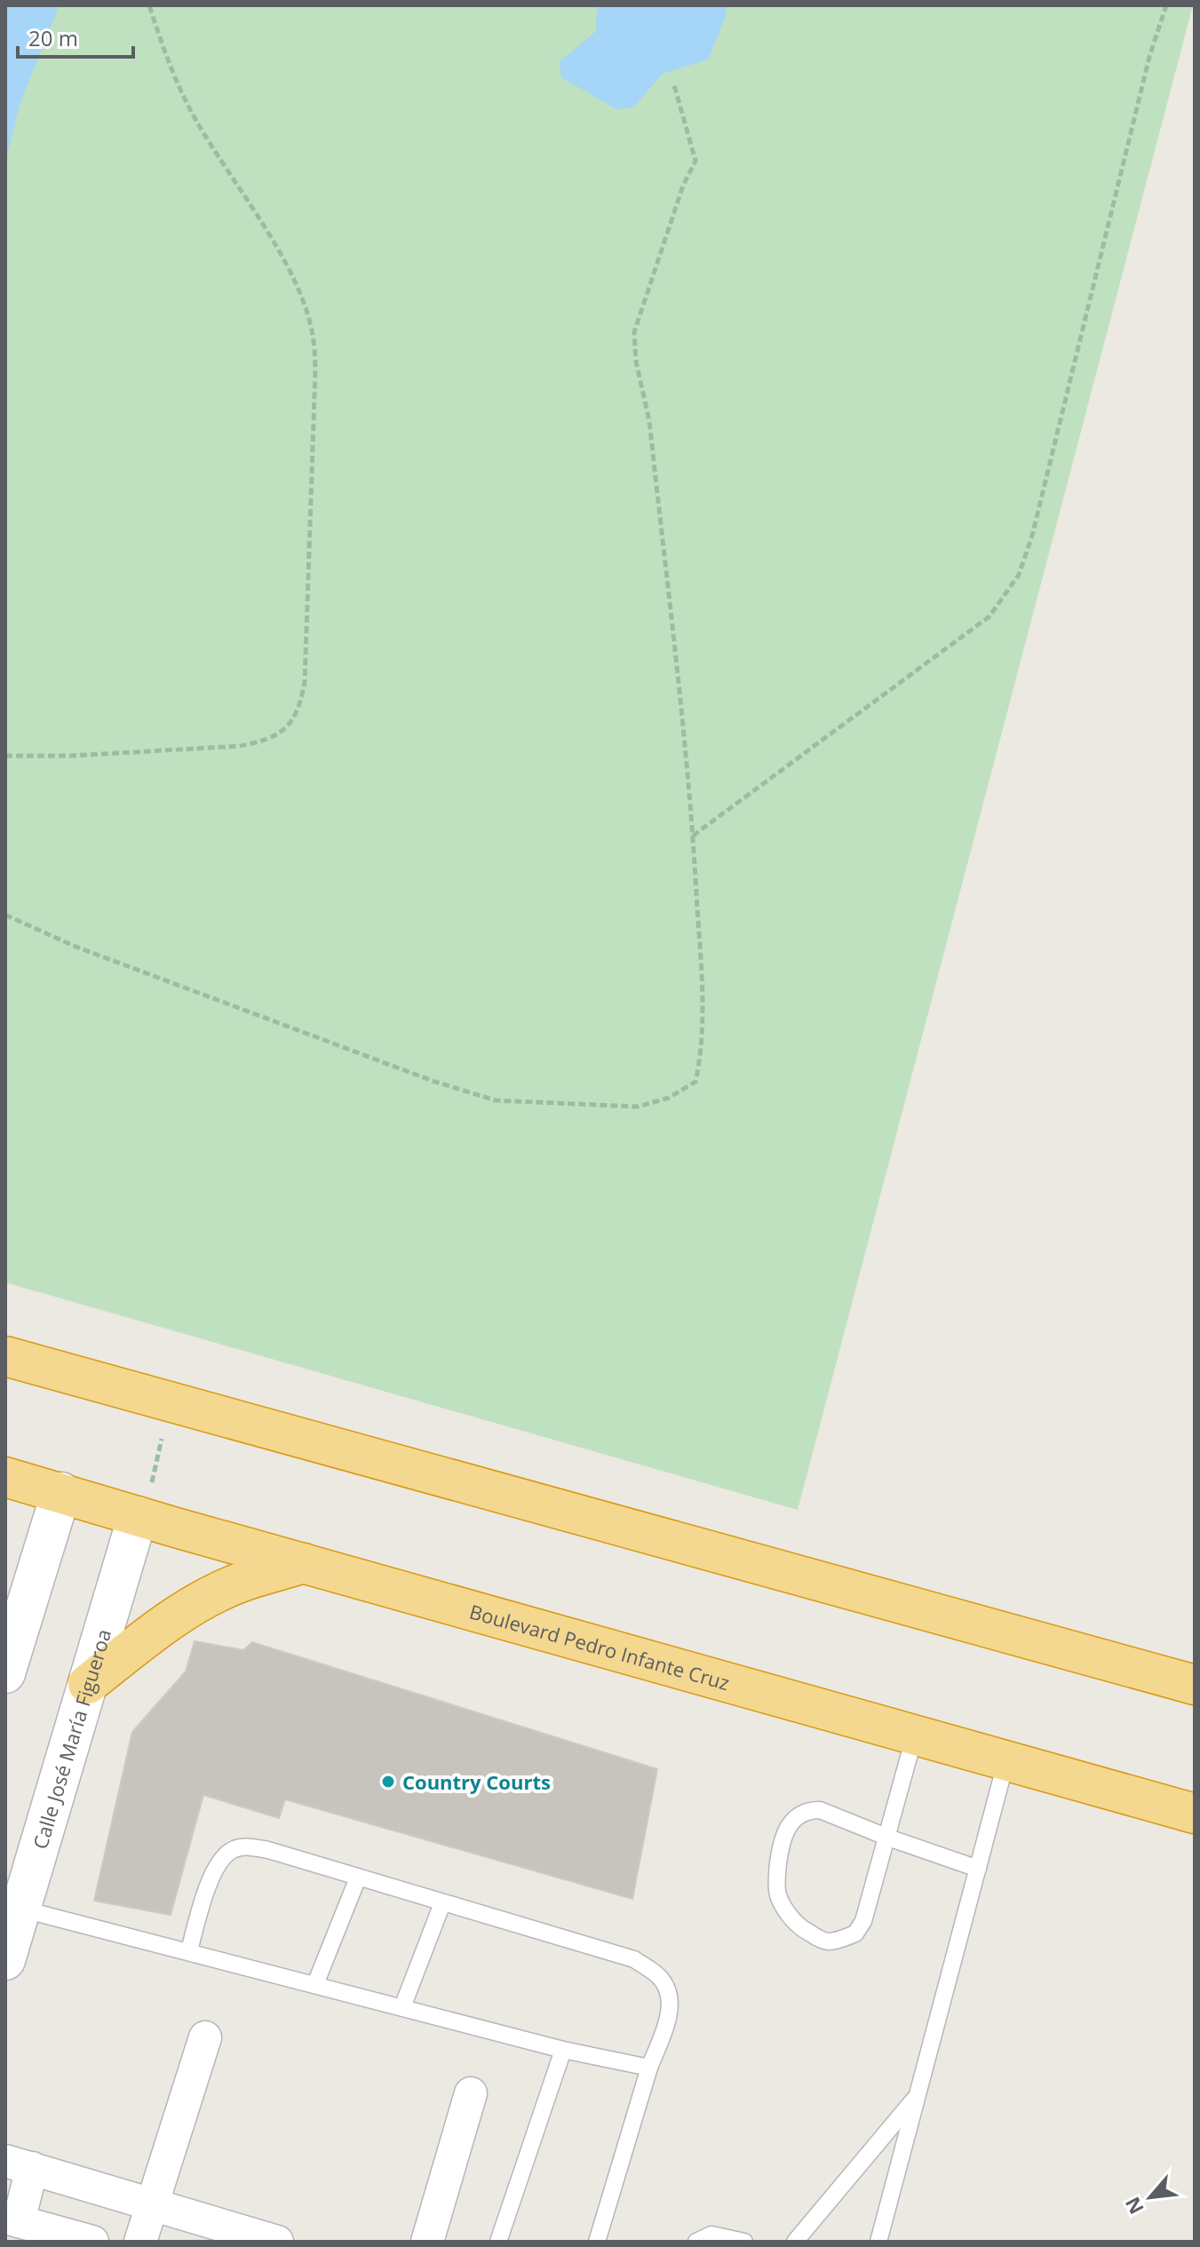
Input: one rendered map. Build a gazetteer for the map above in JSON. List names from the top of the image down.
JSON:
{
  "streets": {
    "highway": ["Boulevard Pedro Infante Cruz"],
    "street": ["Calle José María Figueroa"]
  },
  "crossings": [
    ["Boulevard Pedro Infante Cruz", "Calle José María Figueroa"]
  ],
  "places": ["Country Courts"],
  "scale_bar": "20 m",
  "north": "bottom left"
}
